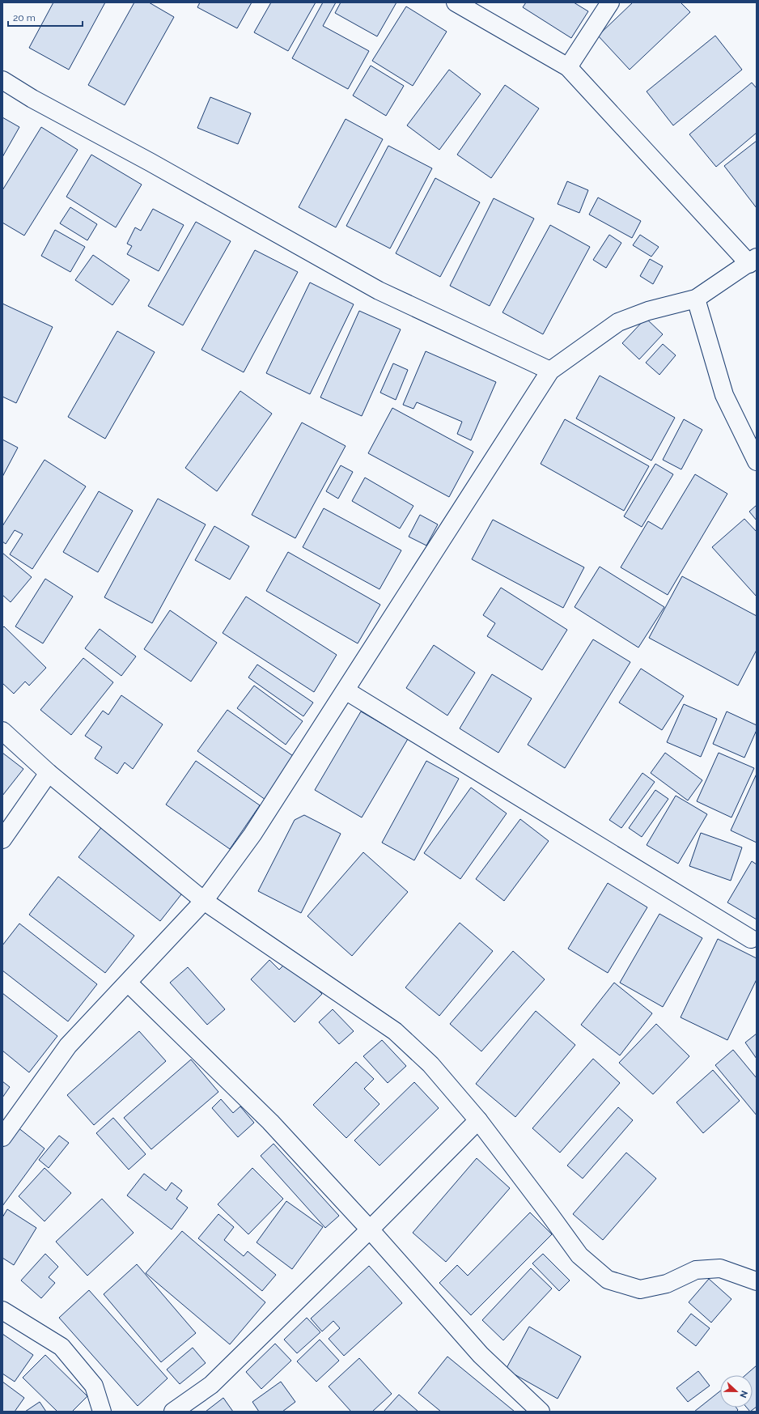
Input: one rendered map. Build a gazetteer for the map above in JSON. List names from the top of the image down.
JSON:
{
  "scale_bar": "20 m",
  "north": "right"
}
